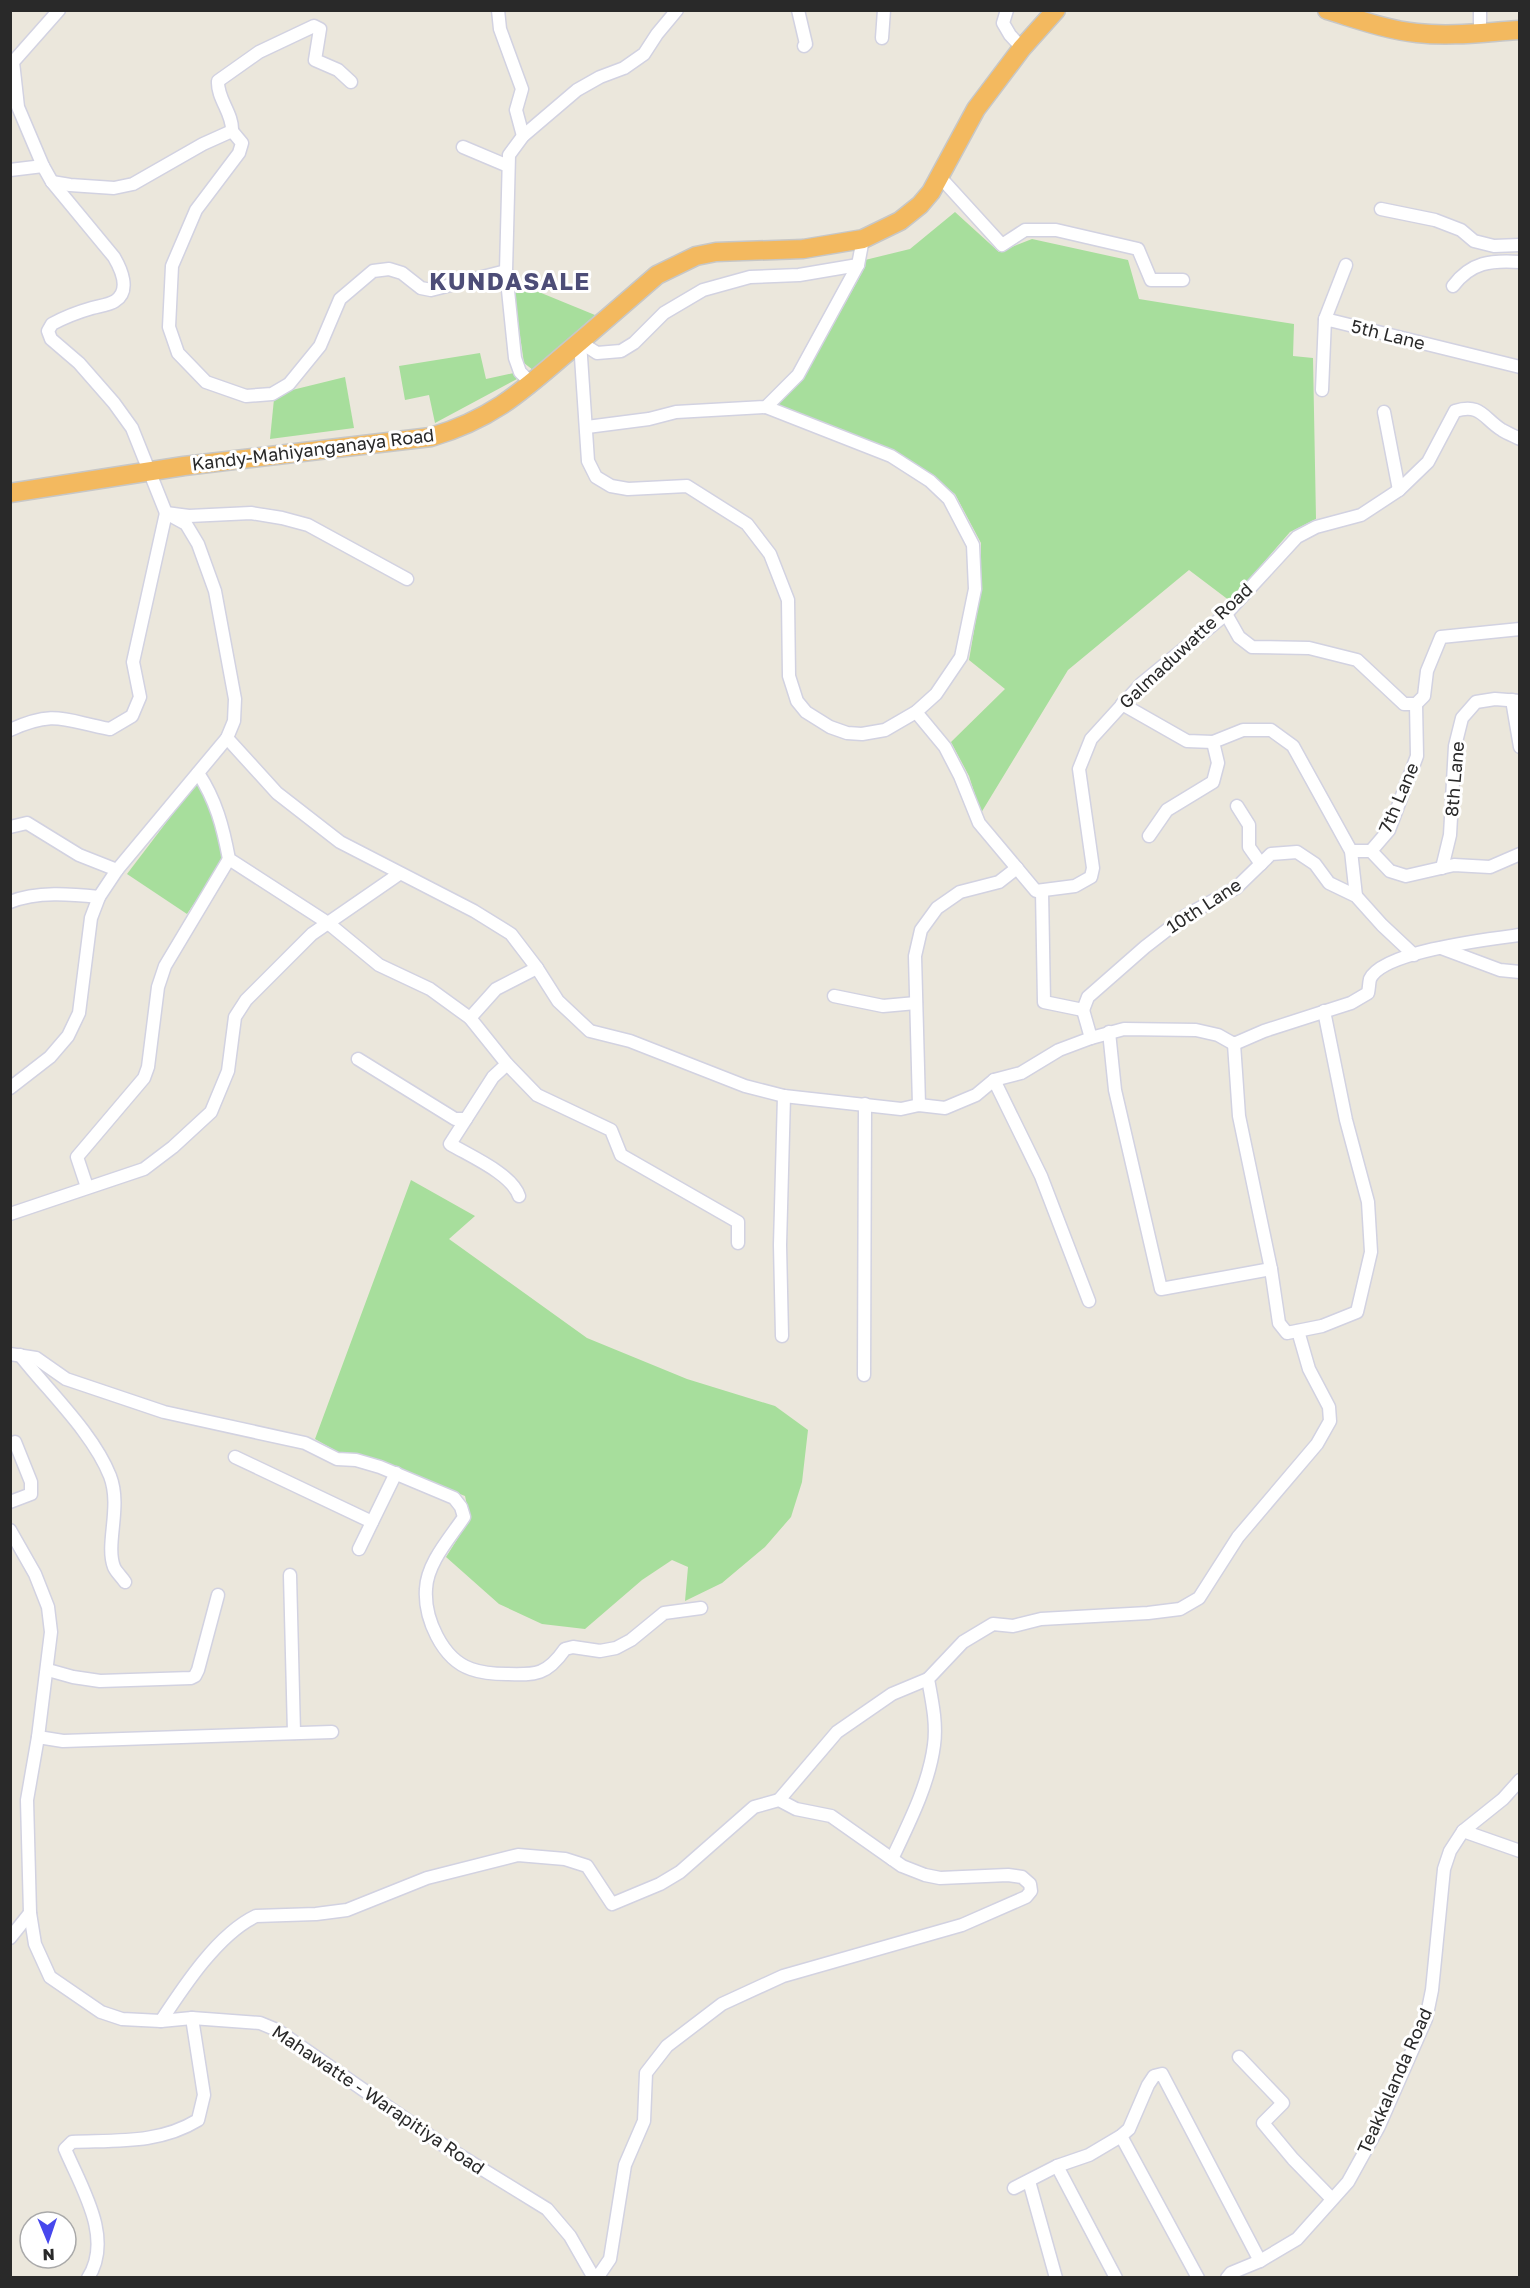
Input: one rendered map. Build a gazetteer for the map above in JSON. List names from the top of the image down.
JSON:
{
  "streets": {
    "highway": ["Kandy-Mahiyanganaya Road"],
    "street": [
      "5th Lane",
      "Galmaduwatte Road",
      "8th Lane",
      "7th Lane",
      "10th Lane",
      "Teakkalanda Road",
      "Mahawatte - Warapitiya Road"
    ]
  },
  "districts": ["KUNDASALE"],
  "north": "bottom"
}
